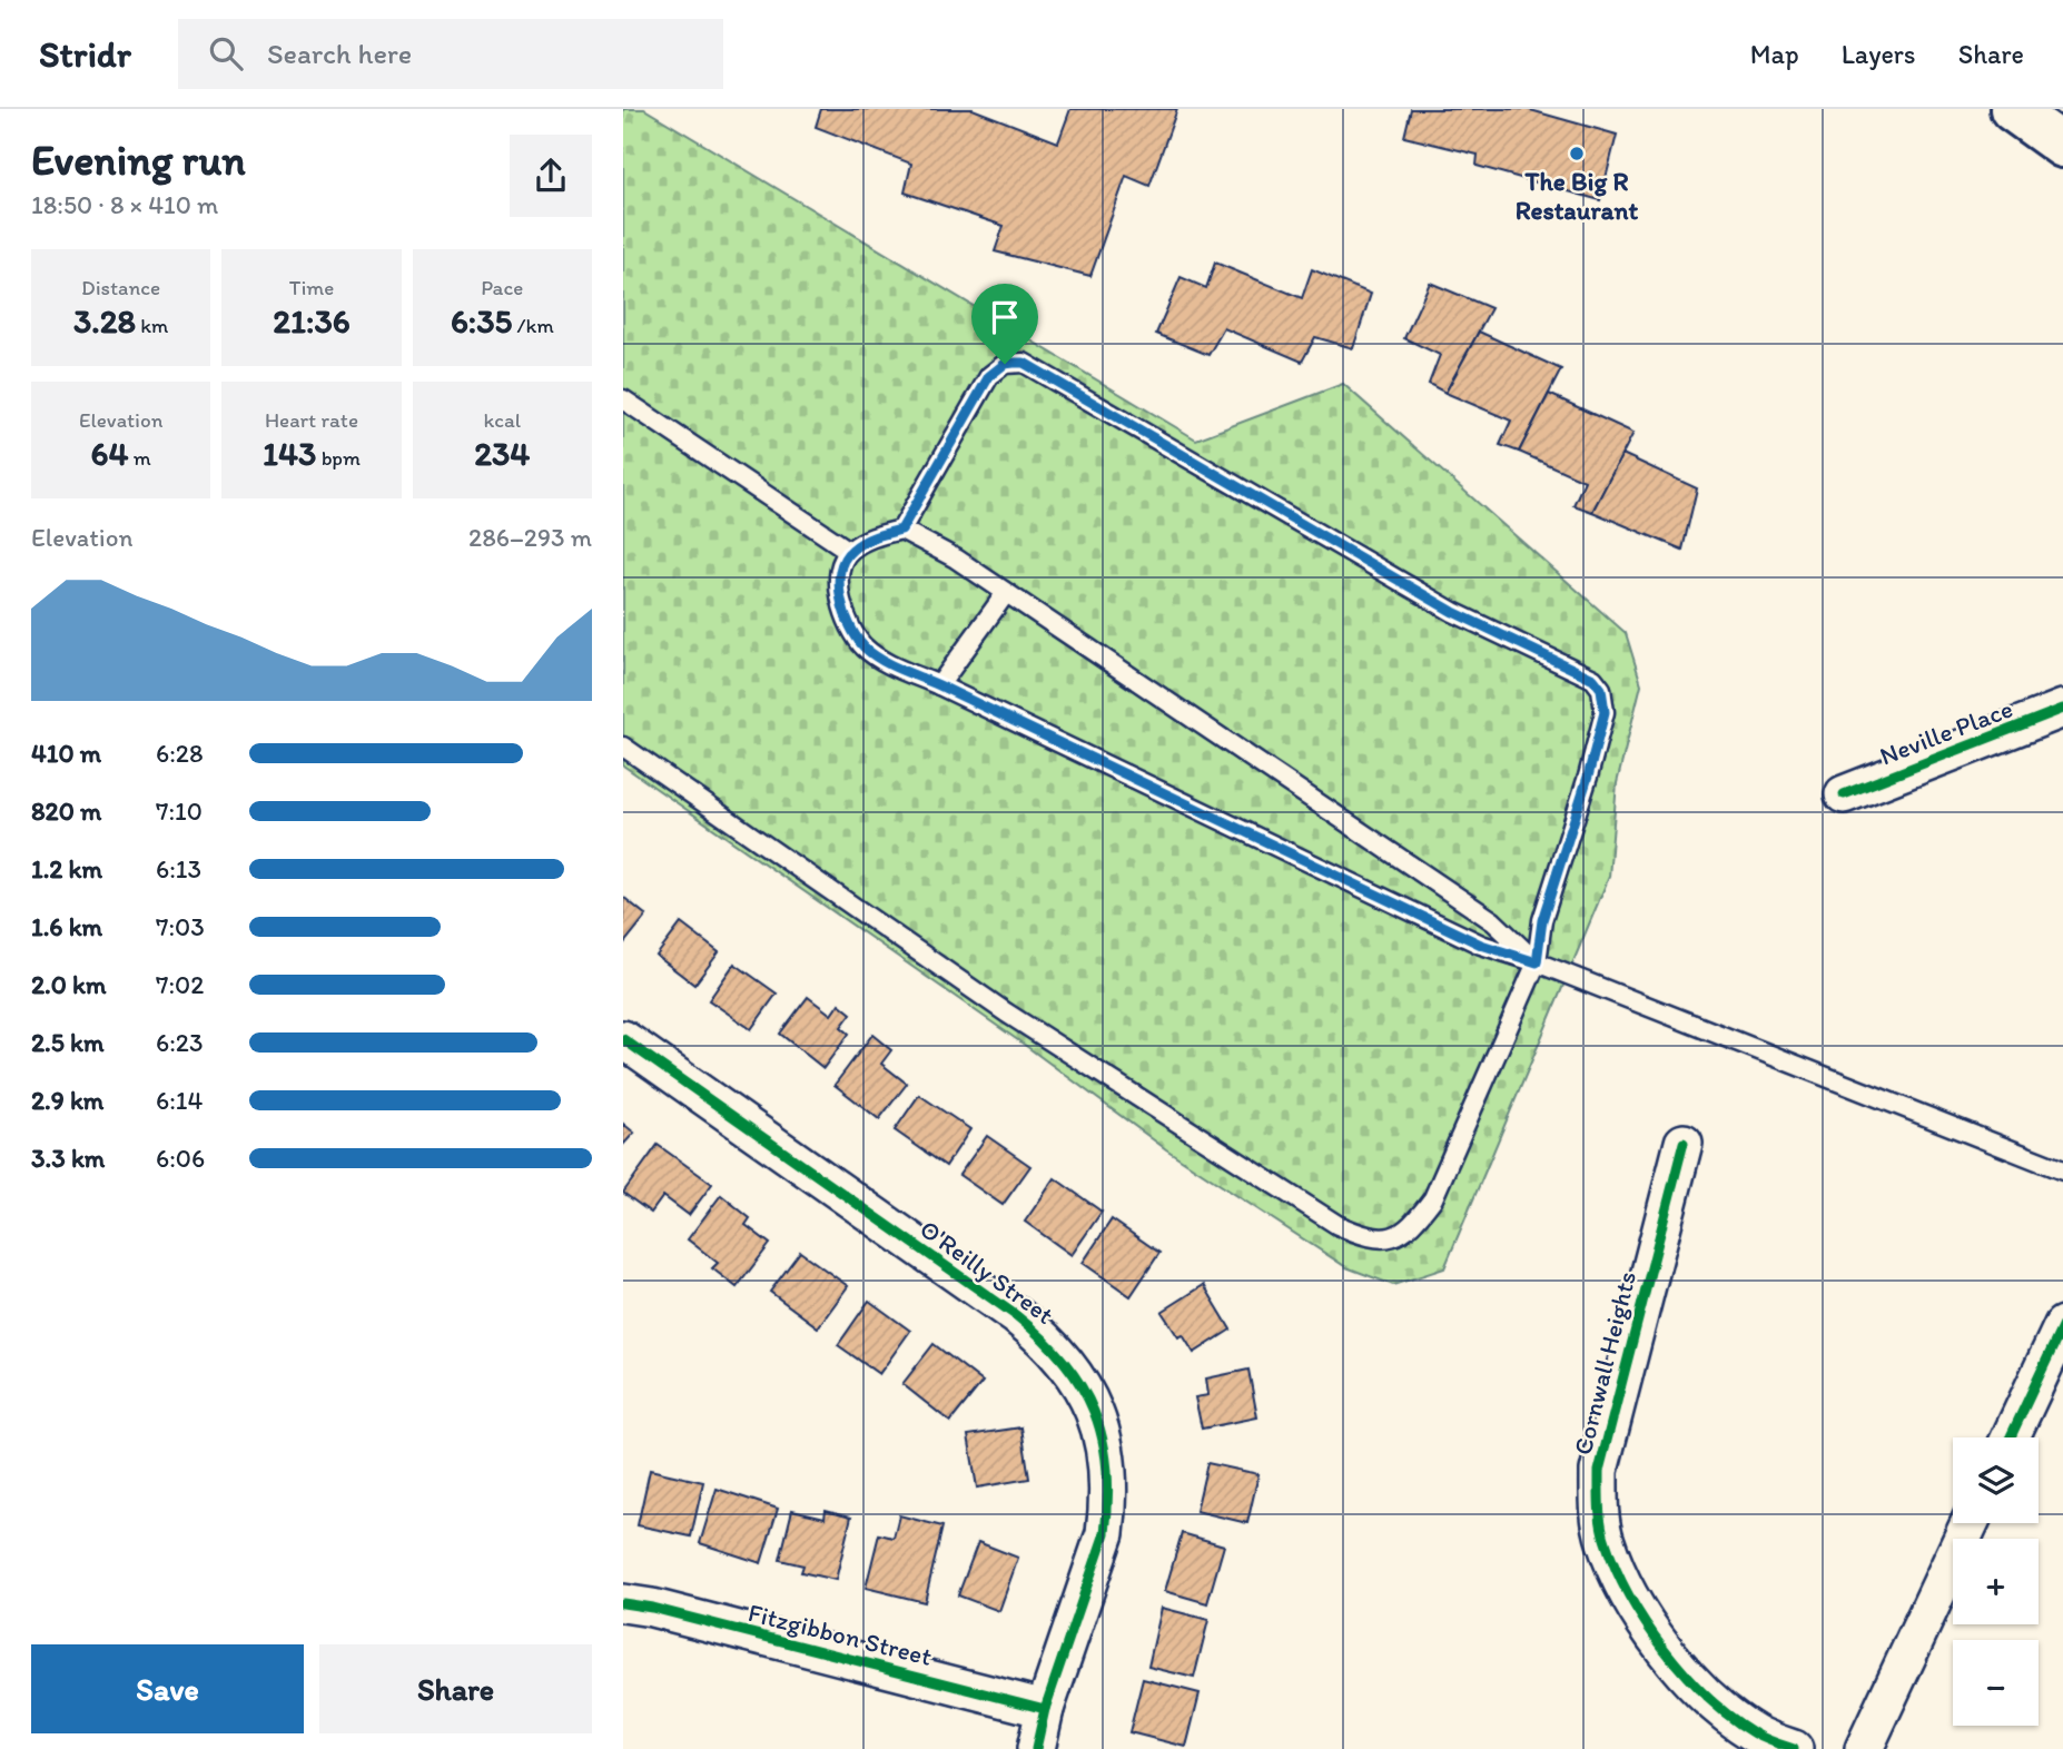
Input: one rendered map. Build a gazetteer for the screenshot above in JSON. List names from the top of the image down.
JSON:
{
  "streets": {
    "street": [
      "Neville Place",
      "O'Reilly Street",
      "Cornwall Heights",
      "Fitzgibbon Street"
    ]
  },
  "crossings": [
    ["O'Reilly Street", "Fitzgibbon Street"]
  ],
  "places": ["The Big R Restaurant"],
  "page": {
    "header": "Stridr",
    "search": "Search here",
    "nav": ["Map", "Layers", "Share"],
    "heading": ["Evening run", "18:50 · 8 × 410 m"],
    "stats": [
      ["Distance", "3.28 km"],
      ["Time", "21:36"],
      ["Pace", "6:35 /km"],
      ["Elevation", "64 m"],
      ["Heart rate", "143 bpm"],
      ["kcal", "234"]
    ],
    "chart": ["Elevation", "286–293 m"],
    "list": [
      {
        "name": "410 m",
        "note": "6:28"
      },
      {
        "name": "820 m",
        "note": "7:10"
      },
      {
        "name": "1.2 km",
        "note": "6:13"
      },
      {
        "name": "1.6 km",
        "note": "7:03"
      },
      {
        "name": "2.0 km",
        "note": "7:02"
      },
      {
        "name": "2.5 km",
        "note": "6:23"
      },
      {
        "name": "2.9 km",
        "note": "6:14"
      },
      {
        "name": "3.3 km",
        "note": "6:06"
      }
    ],
    "map_buttons": ["+", "−"],
    "buttons": ["Save", "Share"]
  }
}
